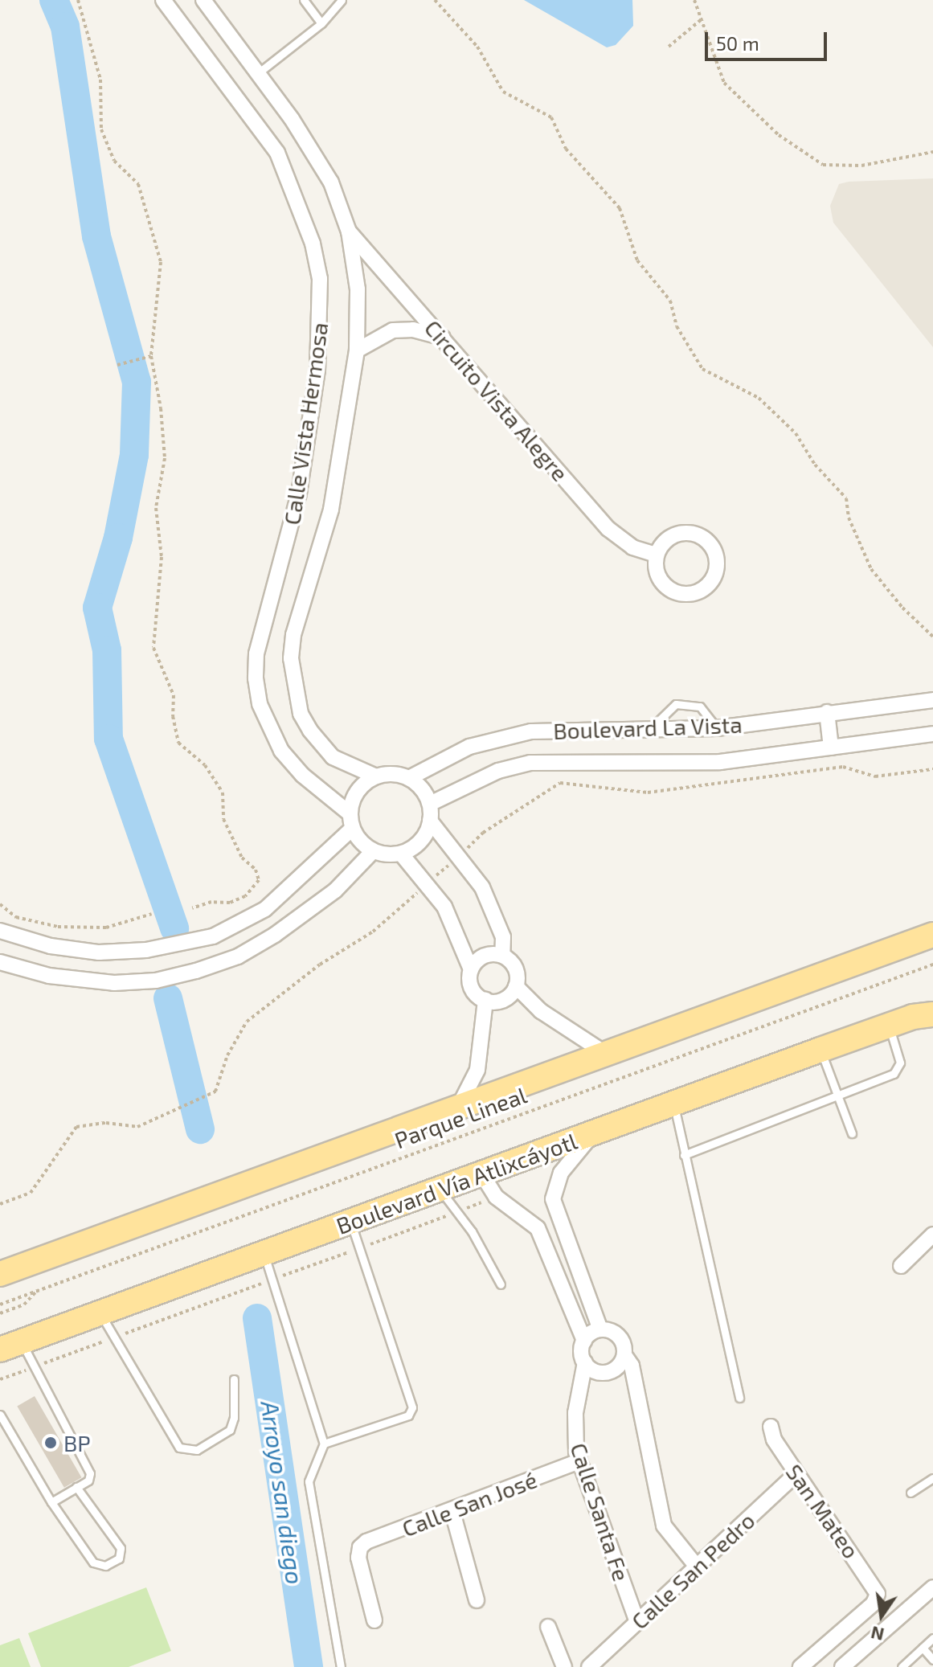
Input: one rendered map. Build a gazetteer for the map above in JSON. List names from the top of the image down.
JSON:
{
  "streets": {
    "main road": ["Boulevard Vía Atlixcáyotl"],
    "street": [
      "Circuito Vista Alegre",
      "Calle Vista Hermosa",
      "Boulevard La Vista",
      "Calle San José",
      "San Mateo",
      "Calle Santa Fe",
      "Calle San Pedro"
    ],
    "path": ["Parque Lineal"]
  },
  "crossings": [
    ["Circuito Vista Alegre", "Calle Vista Hermosa"],
    ["Calle Vista Hermosa", "Boulevard La Vista"],
    ["Calle San José", "Calle Santa Fe"],
    ["San Mateo", "Calle San Pedro"],
    ["Calle Santa Fe", "Calle San Pedro"]
  ],
  "water": ["Arroyo san diego"],
  "places": ["BP"],
  "scale_bar": "50 m",
  "north": "bottom"
}
